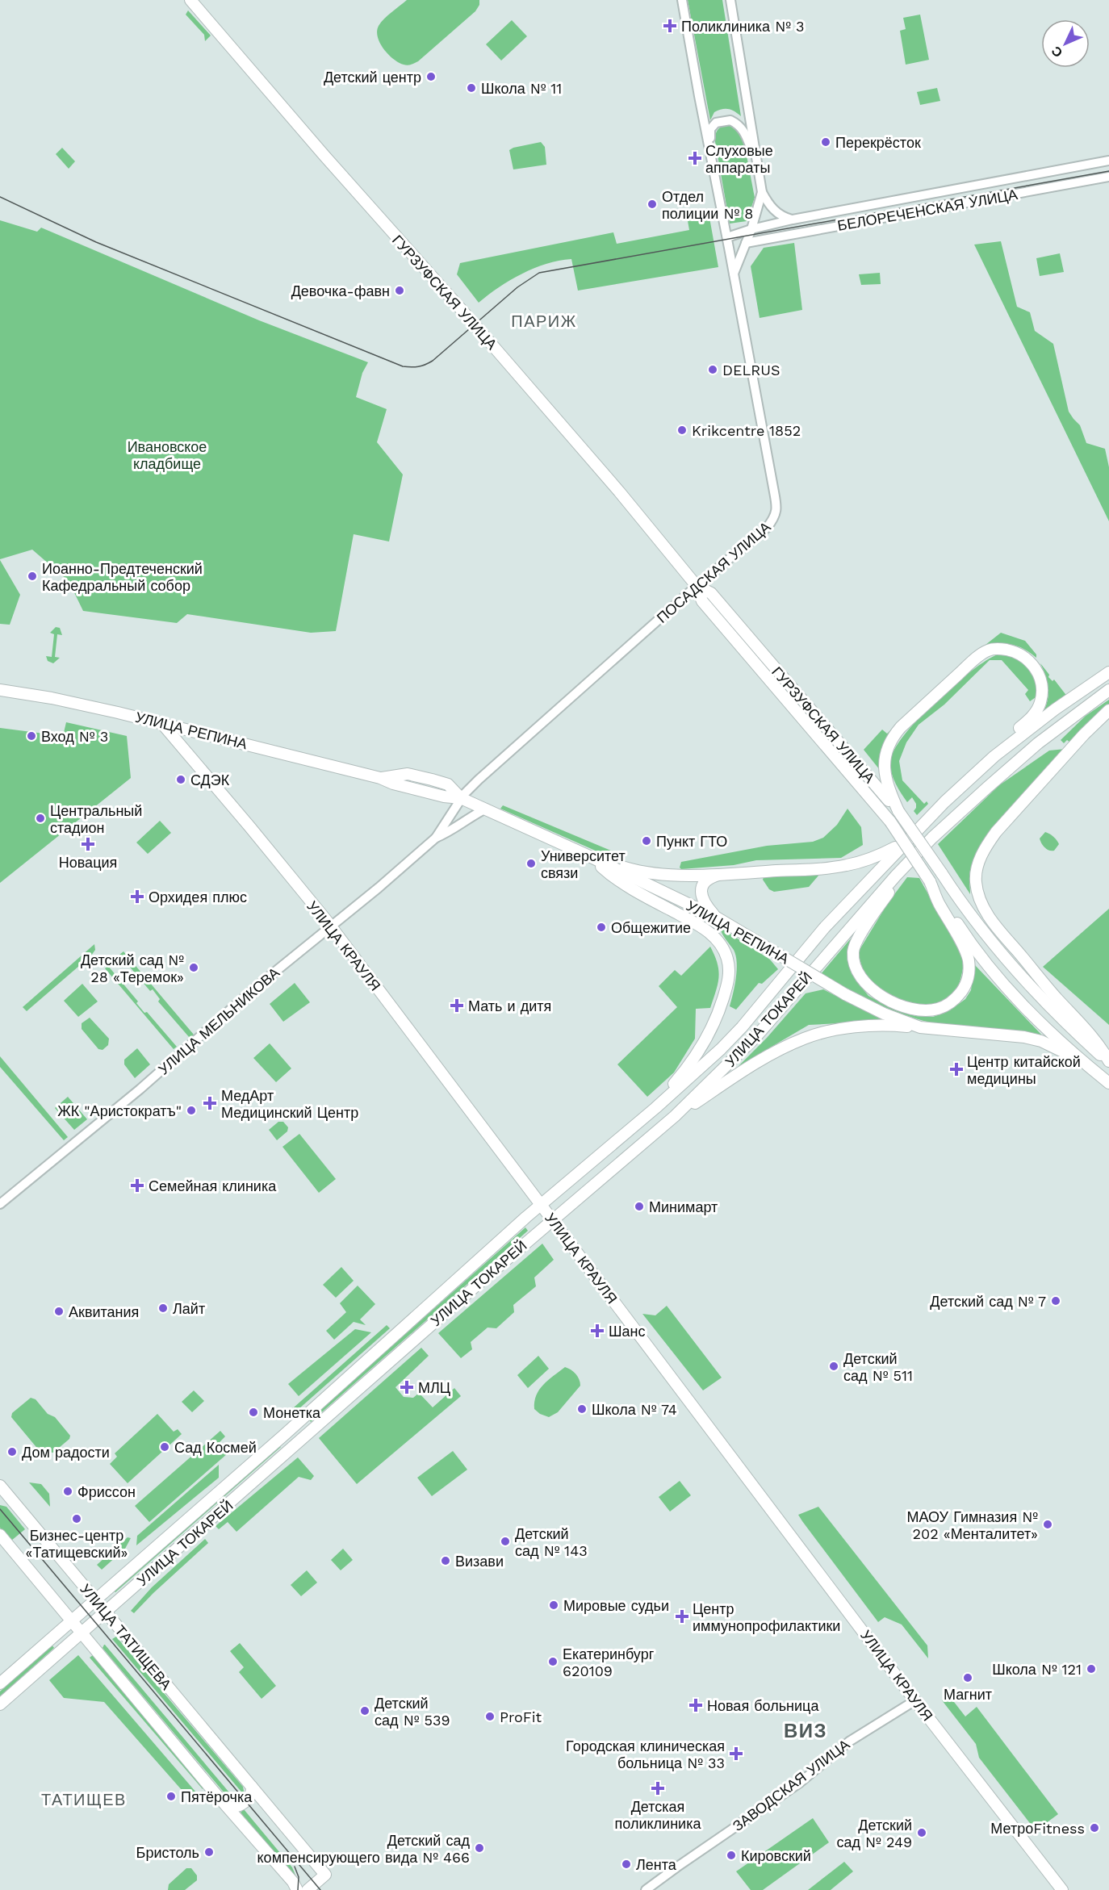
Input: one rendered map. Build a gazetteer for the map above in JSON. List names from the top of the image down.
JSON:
{
  "streets": {
    "main road": [
      "ГУРЗУФСКАЯ УЛИЦА",
      "УЛИЦА РЕПИНА",
      "УЛИЦА КРАУЛЯ",
      "УЛИЦА ТОКАРЕЙ",
      "УЛИЦА ТАТИЩЕВА"
    ],
    "street": [
      "БЕЛОРЕЧЕНСКАЯ УЛИЦА",
      "ПОСАДСКАЯ УЛИЦА",
      "УЛИЦА МЕЛЬНИКОВА",
      "ЗАВОДСКАЯ УЛИЦА"
    ]
  },
  "crossings": [
    ["БЕЛОРЕЧЕНСКАЯ УЛИЦА", "ПОСАДСКАЯ УЛИЦА"],
    ["ГУРЗУФСКАЯ УЛИЦА", "ПОСАДСКАЯ УЛИЦА"],
    ["ПОСАДСКАЯ УЛИЦА", "УЛИЦА РЕПИНА"],
    ["ПОСАДСКАЯ УЛИЦА", "УЛИЦА МЕЛЬНИКОВА"],
    ["УЛИЦА РЕПИНА", "УЛИЦА КРАУЛЯ"],
    ["УЛИЦА РЕПИНА", "УЛИЦА МЕЛЬНИКОВА"],
    ["УЛИЦА КРАУЛЯ", "УЛИЦА ТОКАРЕЙ"],
    ["УЛИЦА КРАУЛЯ", "УЛИЦА МЕЛЬНИКОВА"],
    ["УЛИЦА КРАУЛЯ", "ЗАВОДСКАЯ УЛИЦА"],
    ["УЛИЦА ТОКАРЕЙ", "УЛИЦА ТАТИЩЕВА"]
  ],
  "districts": ["ПАРИЖ", "ВИЗ", "ТАТИЩЕВ"],
  "parks": ["Ивановское кладбище"],
  "places": {
    "health": [
      "Поликлиника № 3",
      "Слуховые аппараты",
      "Новация",
      "Орхидея плюс",
      "Мать и дитя",
      "Центр китайской медицины",
      "МедАрт Медицинский Центр",
      "Семейная клиника",
      "Шанс",
      "МЛЦ",
      "Центр иммунопрофилактики",
      "Новая больница",
      "Городская клиническая больница № 33",
      "Детская поликлиника"
    ],
    "other": [
      "Детский центр",
      "Школа № 11",
      "Перекрёсток",
      "Отдел полиции № 8",
      "Девочка-фавн",
      "DELRUS",
      "Krikcentre 1852",
      "Иоанно-Предтеченский Кафедральный собор",
      "Вход № 3",
      "СДЭК",
      "Центральный стадион",
      "Пункт ГТО",
      "Университет связи",
      "Общежитие",
      "Детский сад № 28 «Теремок»",
      "ЖК \"Аристократъ\"",
      "Минимарт",
      "Детский сад № 7",
      "Лайт",
      "Аквитания",
      "Детский сад № 511",
      "Школа № 74",
      "Монетка",
      "Сад Космей",
      "Дом радости",
      "Фриссон",
      "Бизнес-центр «Татищевский»",
      "МАОУ Гимназия № 202 «Менталитет»",
      "Детский сад № 143",
      "Визави",
      "Мировые судьи",
      "Екатеринбург 620109",
      "Школа № 121",
      "Магнит",
      "Детский сад № 539",
      "ProFit",
      "Пятёрочка",
      "МетроFitness",
      "Детский сад № 249",
      "Детский сад компенсирующего вида № 466",
      "Бристоль",
      "Кировский",
      "Лента"
    ]
  },
  "north": "bottom left"
}
